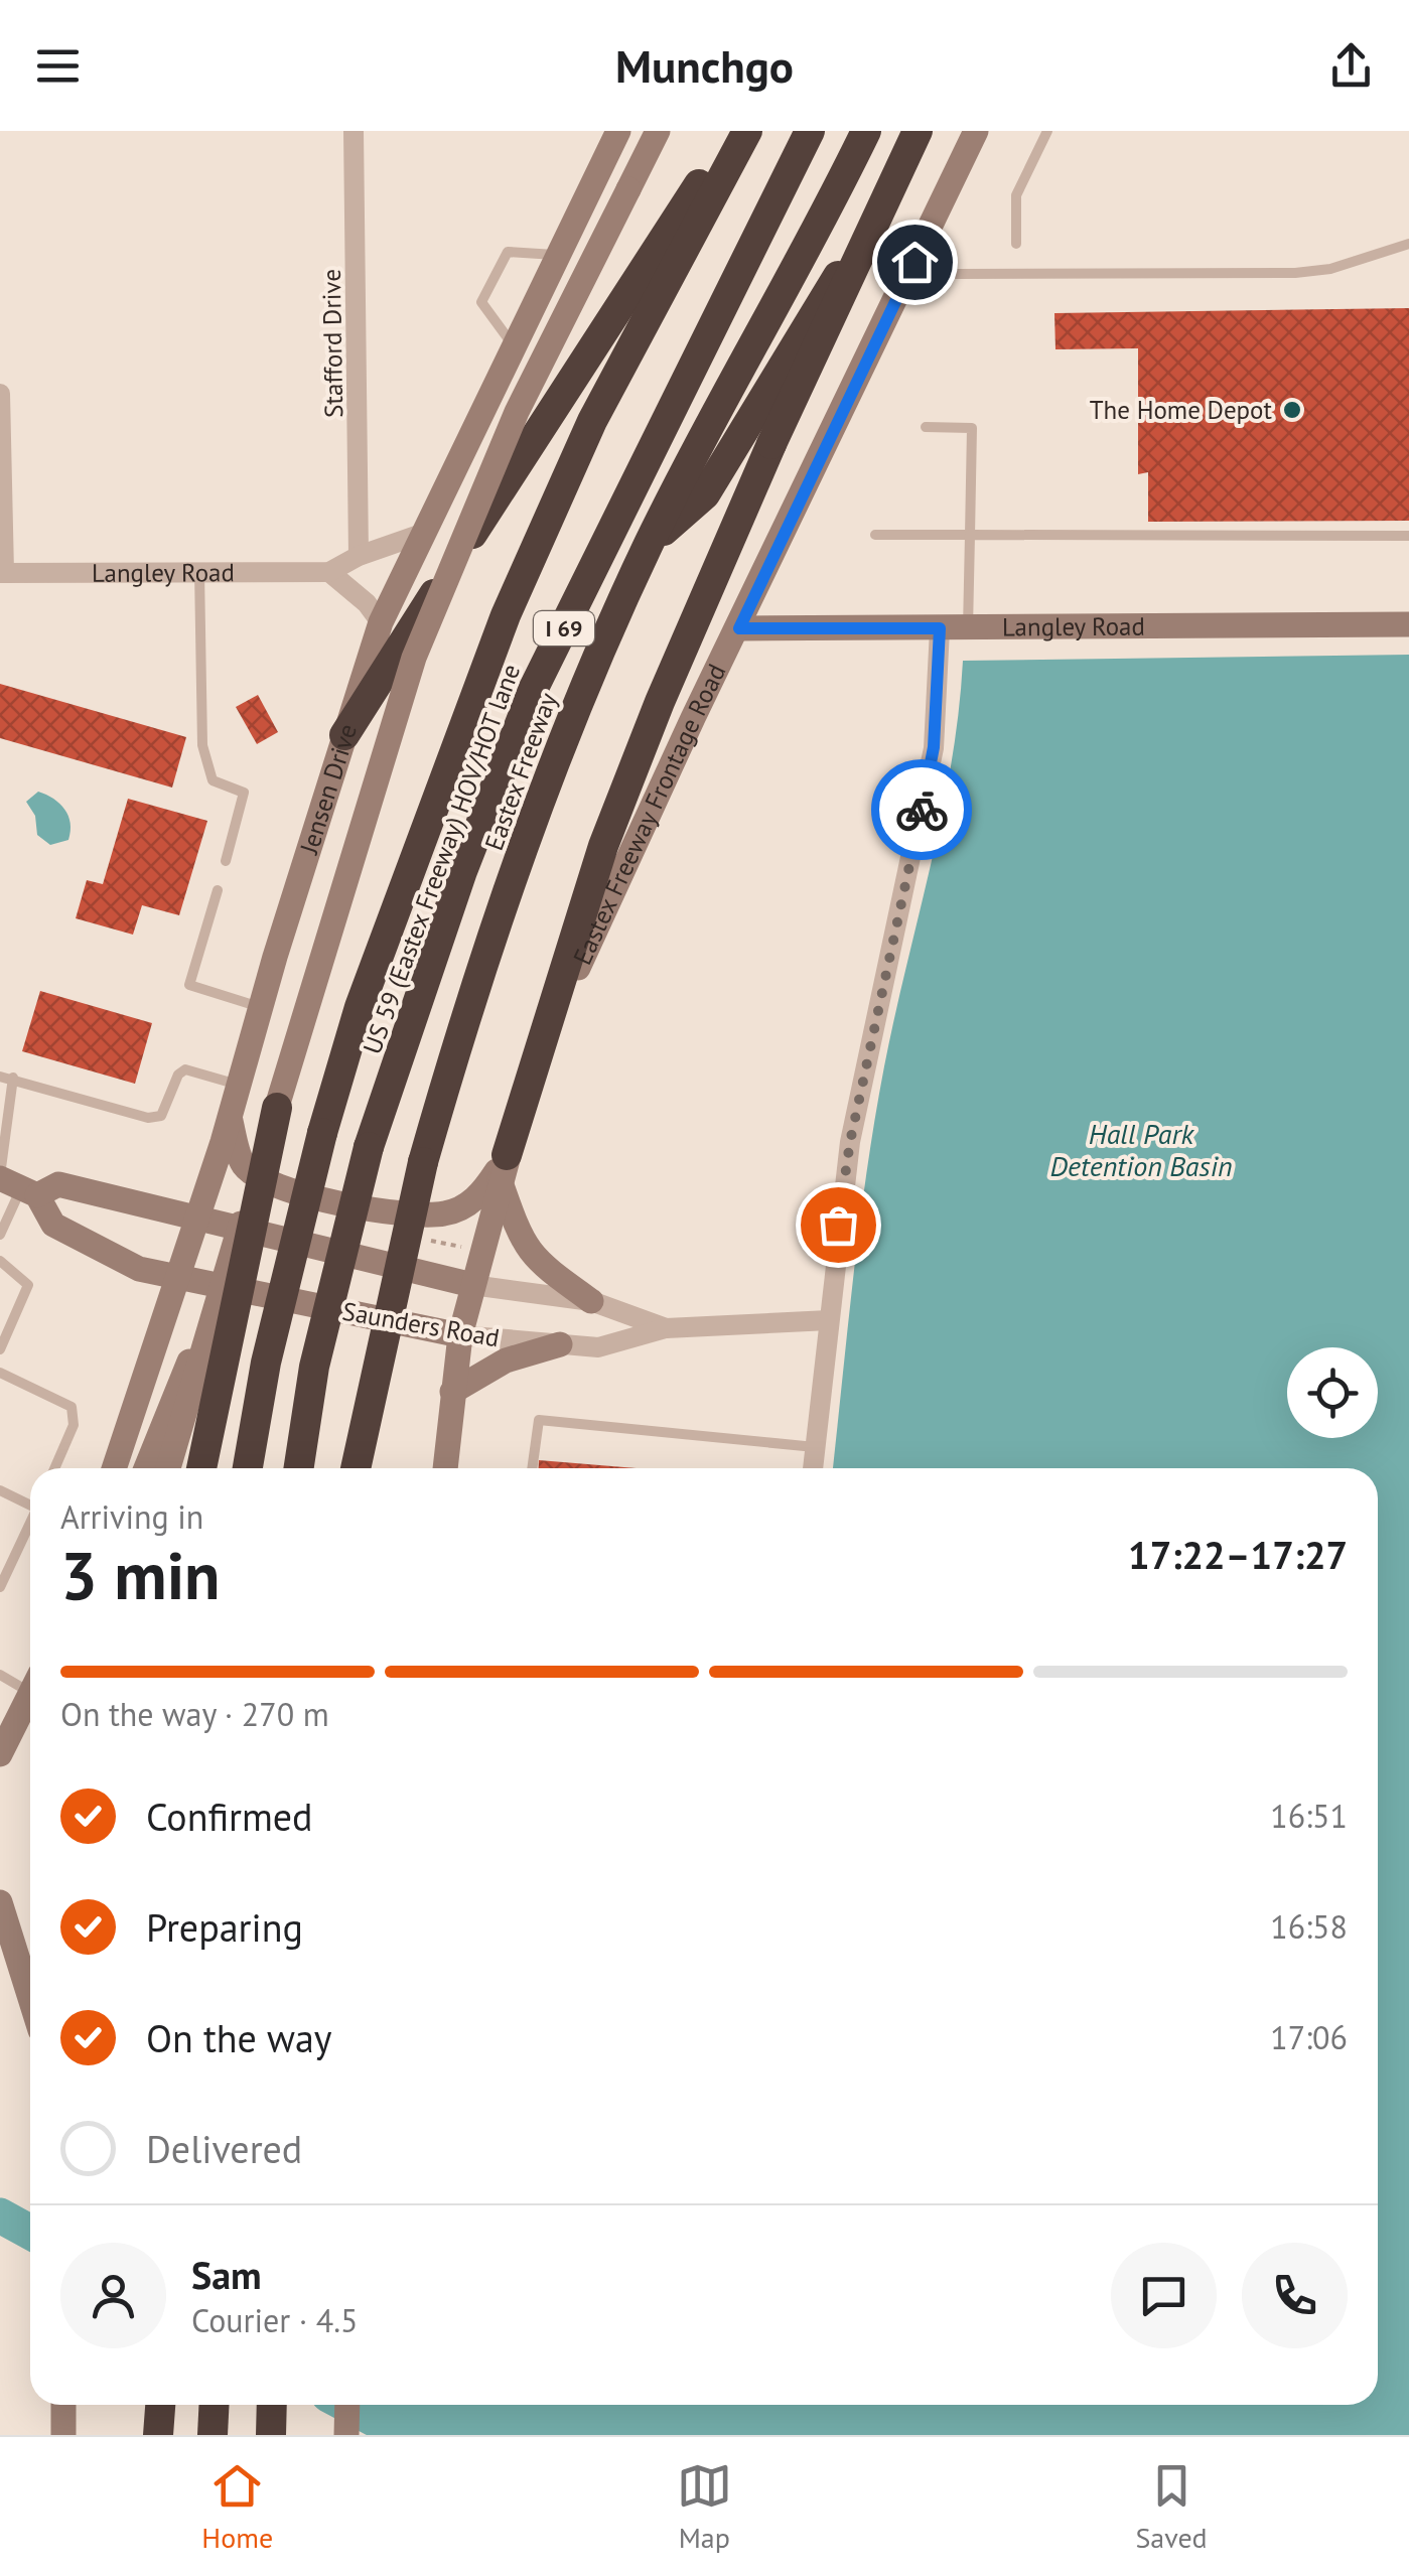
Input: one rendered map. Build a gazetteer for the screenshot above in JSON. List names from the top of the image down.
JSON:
{
  "streets": {
    "highway": ["I 69", "Eastex Freeway", "US 59 (Eastex Freeway) HOV/HOT lane"],
    "main road": [
      "Langley Road",
      "Jensen Drive",
      "Eastex Freeway Frontage Road",
      "Saunders Road"
    ],
    "street": ["Stafford Drive"]
  },
  "crossings": [
    ["Stafford Drive", "Langley Road"],
    ["Langley Road", "Jensen Drive"],
    ["Langley Road", "Eastex Freeway Frontage Road"],
    ["Jensen Drive", "Saunders Road"],
    ["Eastex Freeway Frontage Road", "Saunders Road"]
  ],
  "water": ["Hall Park Detention Basin"],
  "places": ["The Home Depot"],
  "page": {
    "header": "Munchgo",
    "heading": ["3 min", "Arriving in", "17:22–17:27"],
    "panel": ["Sam", "Courier · 4.5"],
    "bar": "On the way · 270 m",
    "list": [
      ["Confirmed", "16:51"],
      ["Preparing", "16:58"],
      ["On the way", "17:06"],
      "Delivered"
    ],
    "tabs": ["Home", "Map", "Saved"]
  }
}
